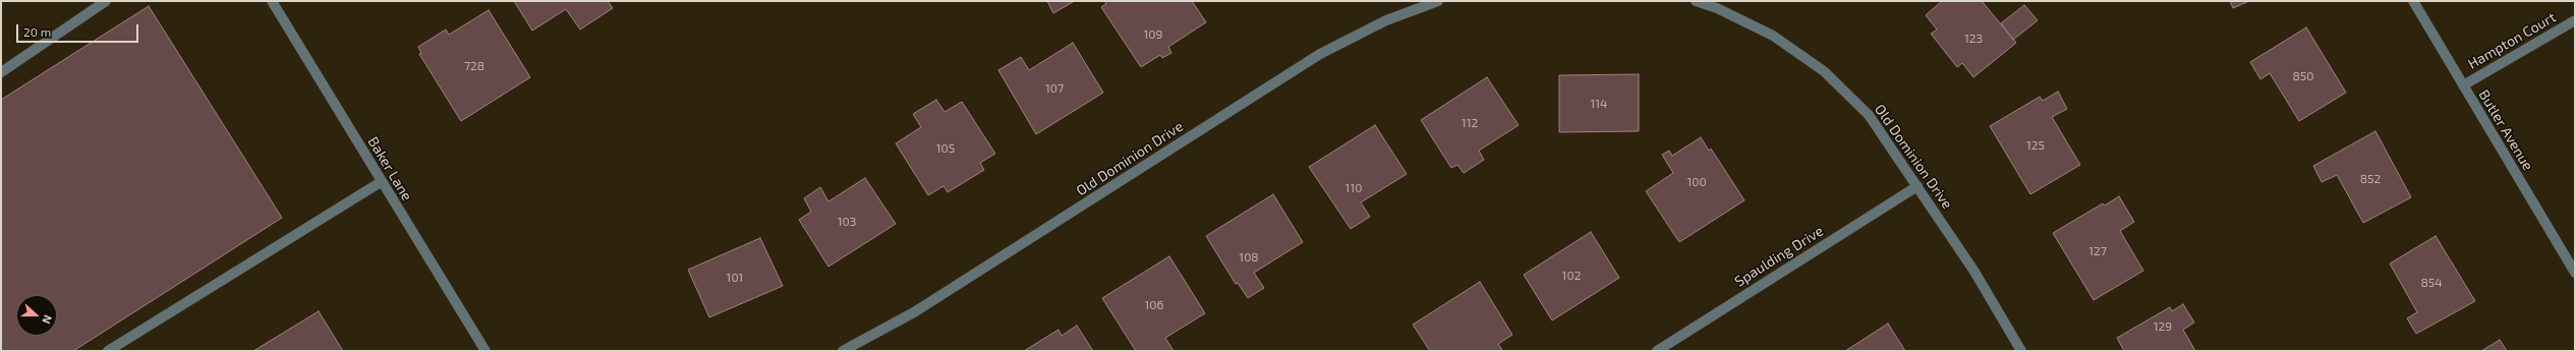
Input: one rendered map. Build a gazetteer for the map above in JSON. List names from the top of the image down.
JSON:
{
  "streets": {
    "street": [
      "Hampton Court",
      "Butler Avenue",
      "Old Dominion Drive",
      "Baker Lane",
      "Spaulding Drive"
    ]
  },
  "crossings": [
    ["Hampton Court", "Butler Avenue"],
    ["Old Dominion Drive", "Spaulding Drive"]
  ],
  "house_numbers": [
    "109",
    "123",
    "728",
    "850",
    "107",
    "114",
    "112",
    "125",
    "105",
    "852",
    "100",
    "110",
    "103",
    "127",
    "108",
    "102",
    "101",
    "854",
    "106",
    "129"
  ],
  "scale_bar": "20 m",
  "north": "right"
}
